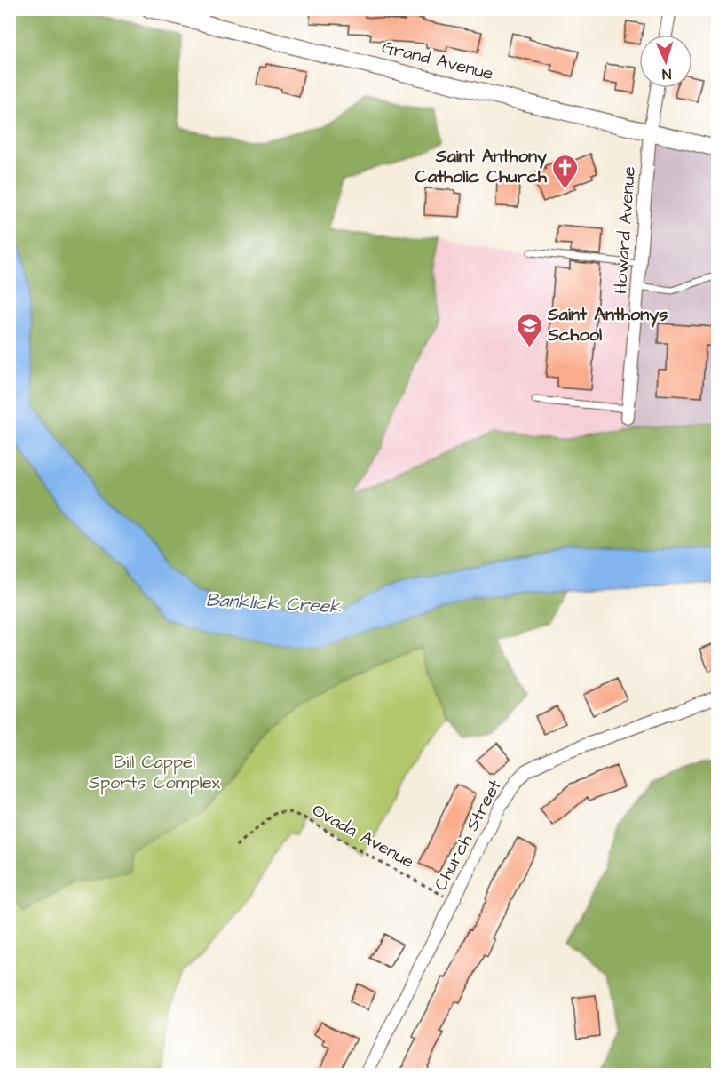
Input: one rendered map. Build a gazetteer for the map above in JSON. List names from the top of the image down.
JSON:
{
  "streets": {
    "street": ["Grand Avenue", "Howard Avenue", "Church Street"],
    "path": ["Ovada Avenue"]
  },
  "crossings": [
    ["Grand Avenue", "Howard Avenue"],
    ["Church Street", "Ovada Avenue"]
  ],
  "water": ["Banklick Creek"],
  "parks": ["Bill Cappel Sports Complex"],
  "places": {
    "church": ["Saint Anthony Catholic Church"],
    "school or university": ["Saint Anthonys School"]
  },
  "north": "bottom"
}
